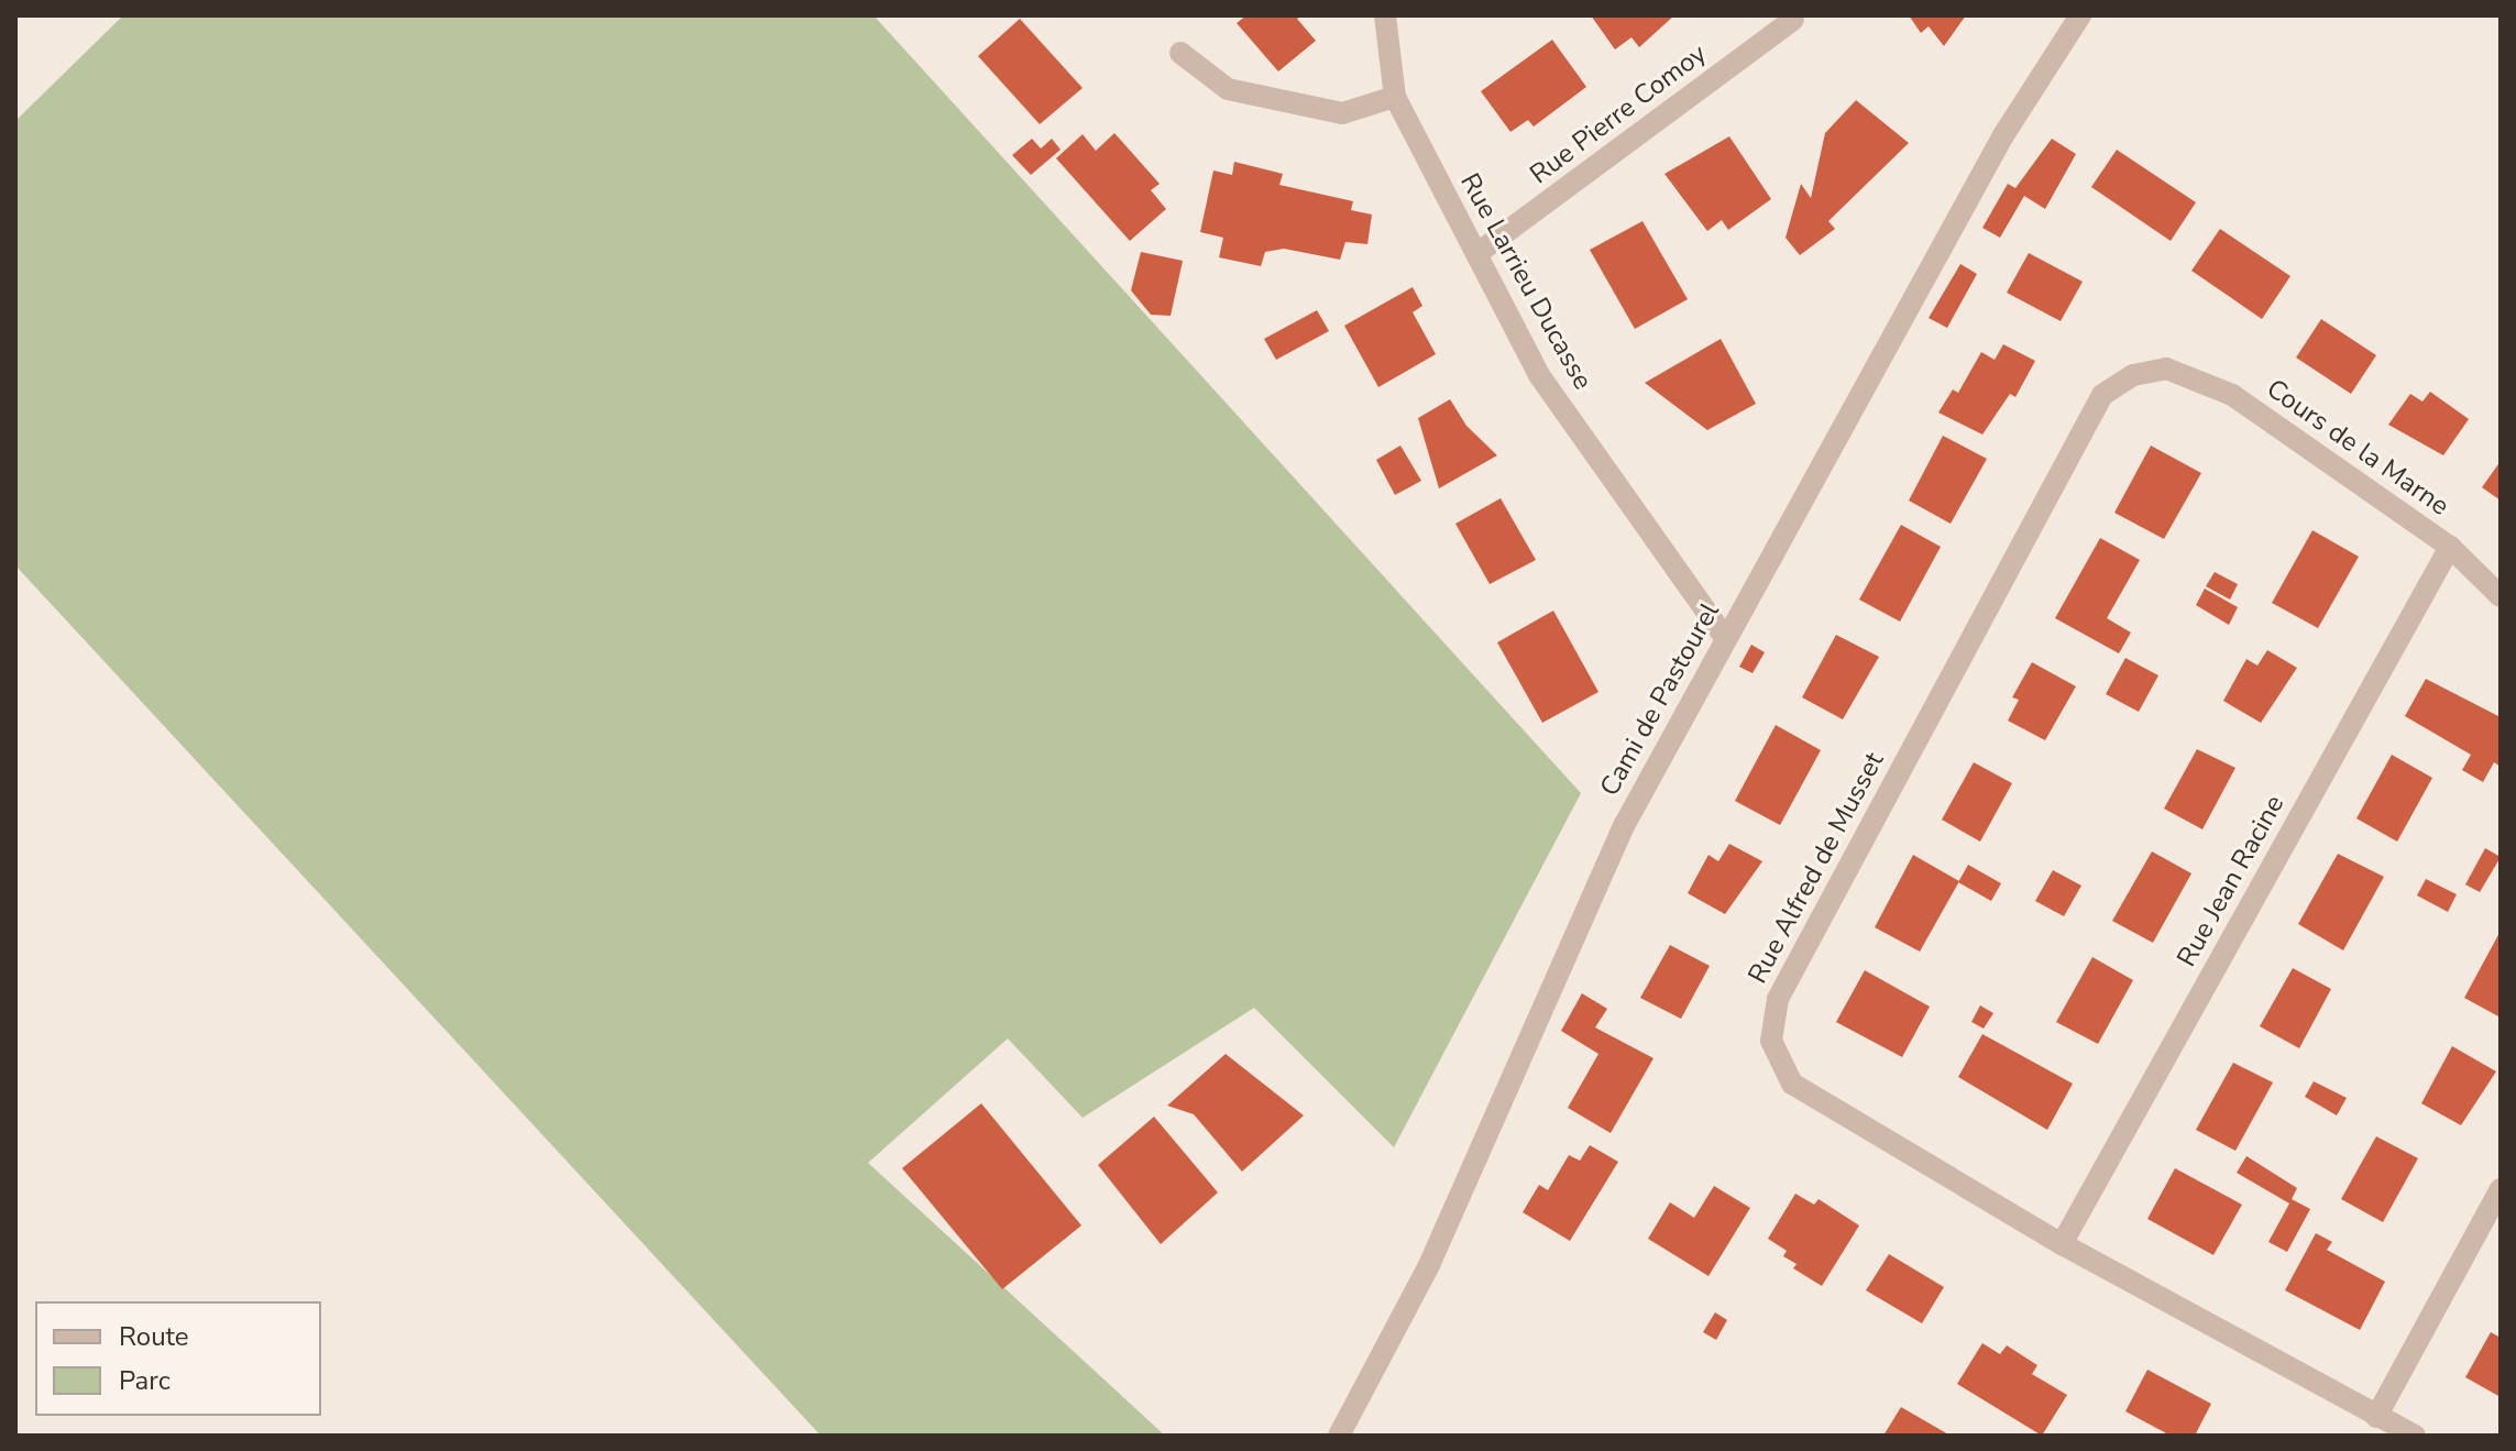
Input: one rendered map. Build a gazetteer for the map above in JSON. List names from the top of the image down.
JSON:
{
  "streets": {
    "street": [
      "Rue Pierre Comoy",
      "Rue Larrieu Ducasse",
      "Cours de la Marne",
      "Cami de Pastourel",
      "Rue Alfred de Musset",
      "Rue Jean Racine"
    ]
  },
  "crossings": [
    ["Rue Pierre Comoy", "Rue Larrieu Ducasse"],
    ["Rue Larrieu Ducasse", "Cami de Pastourel"],
    ["Cours de la Marne", "Rue Alfred de Musset"],
    ["Cours de la Marne", "Rue Jean Racine"],
    ["Rue Alfred de Musset", "Rue Jean Racine"]
  ],
  "legend": ["Route", "Parc"]
}
